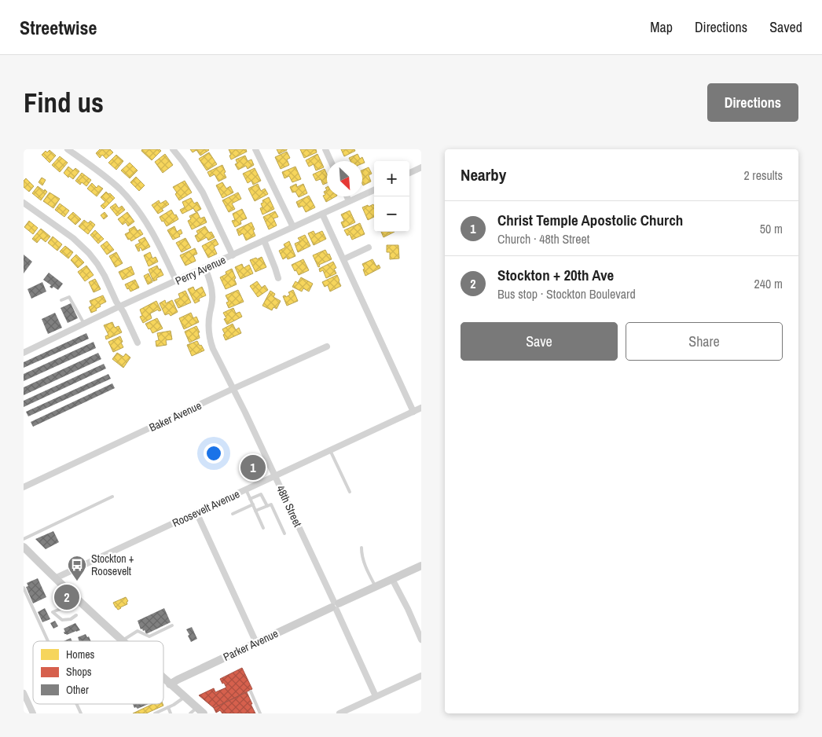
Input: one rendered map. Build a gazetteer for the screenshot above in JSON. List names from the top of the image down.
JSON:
{
  "streets": {
    "street": [
      "Perry Avenue",
      "Baker Avenue",
      "48th Street",
      "Roosevelt Avenue",
      "Parker Avenue"
    ]
  },
  "crossings": [
    ["Perry Avenue", "48th Street"],
    ["Baker Avenue", "48th Street"],
    ["48th Street", "Roosevelt Avenue"],
    ["48th Street", "Parker Avenue"]
  ],
  "places": {
    "bus stop": ["Stockton + Roosevelt"]
  },
  "legend": ["Homes", "Shops", "Other"],
  "north": "bottom right",
  "page": {
    "header": "Streetwise",
    "nav": ["Map", "Directions", "Saved"],
    "buttons": [
      "Directions",
      ["Save", "Share"]
    ],
    "title": "Find us",
    "heading": ["Nearby", "2 results"],
    "map_buttons": ["+", "−"],
    "list": [
      {
        "mark": "1",
        "name": "Christ Temple Apostolic Church",
        "note": "Church · 48th Street",
        "value": "50 m"
      },
      {
        "mark": "2",
        "name": "Stockton + 20th Ave",
        "note": "Bus stop · Stockton Boulevard",
        "value": "240 m"
      }
    ],
    "pins": ["1", "2"]
  }
}
